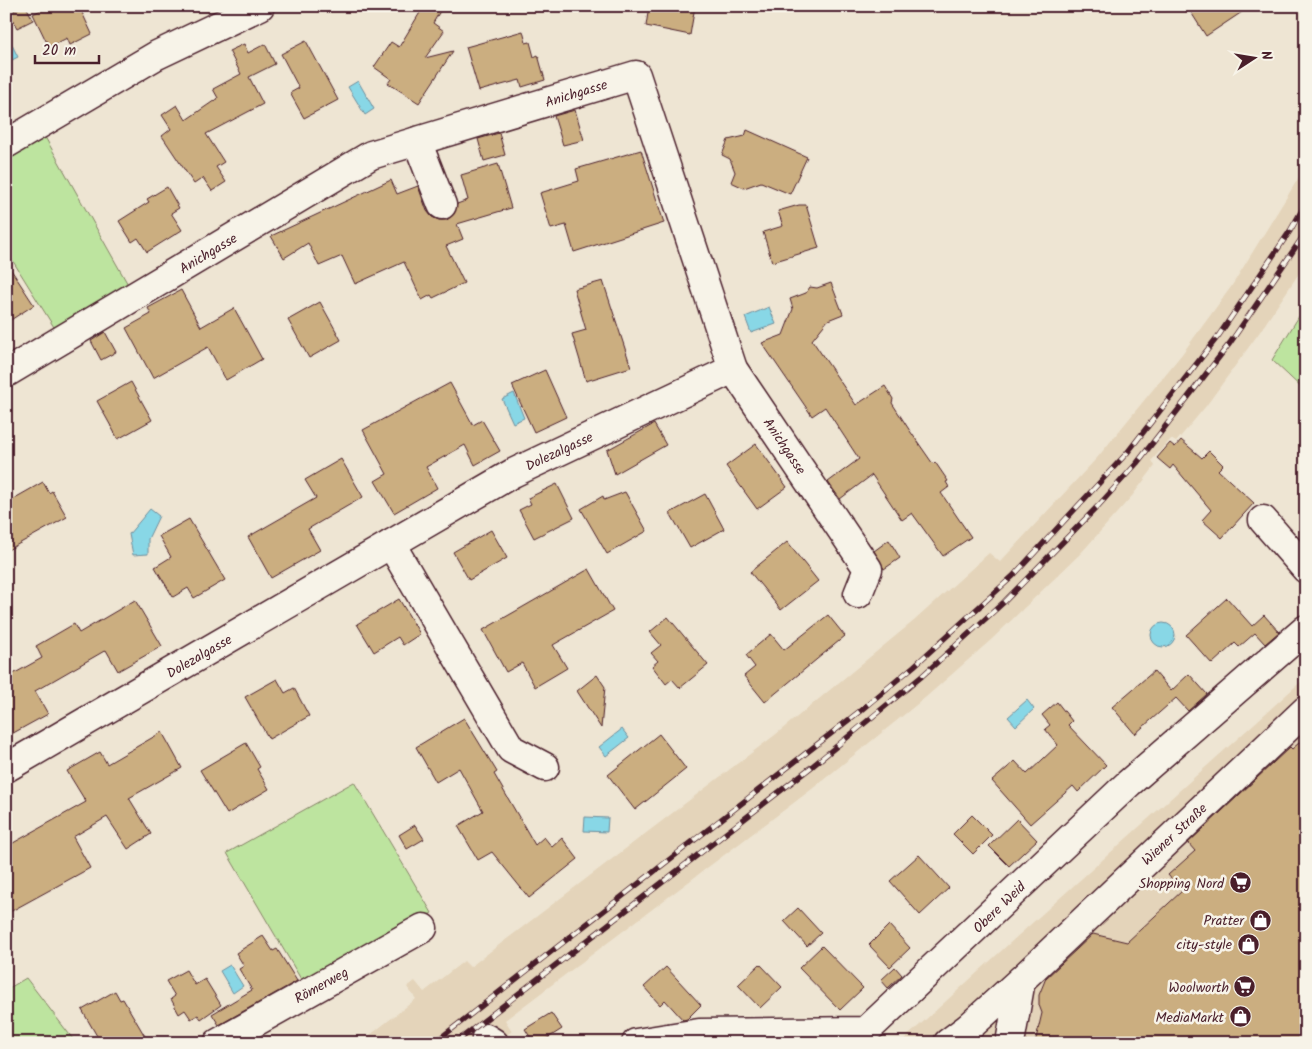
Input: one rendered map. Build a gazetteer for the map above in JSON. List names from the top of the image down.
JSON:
{
  "streets": {
    "street": [
      "Anichgasse",
      "Dolezalgasse",
      "Wiener Straße",
      "Obere Weid",
      "Römerweg"
    ]
  },
  "crossings": [
    ["Anichgasse", "Dolezalgasse"]
  ],
  "places": {
    "supermarket": ["Shopping Nord", "Woolworth"],
    "shop": ["Pratter", "city-style", "MediaMarkt"]
  },
  "scale_bar": "20 m",
  "north": "right"
}
